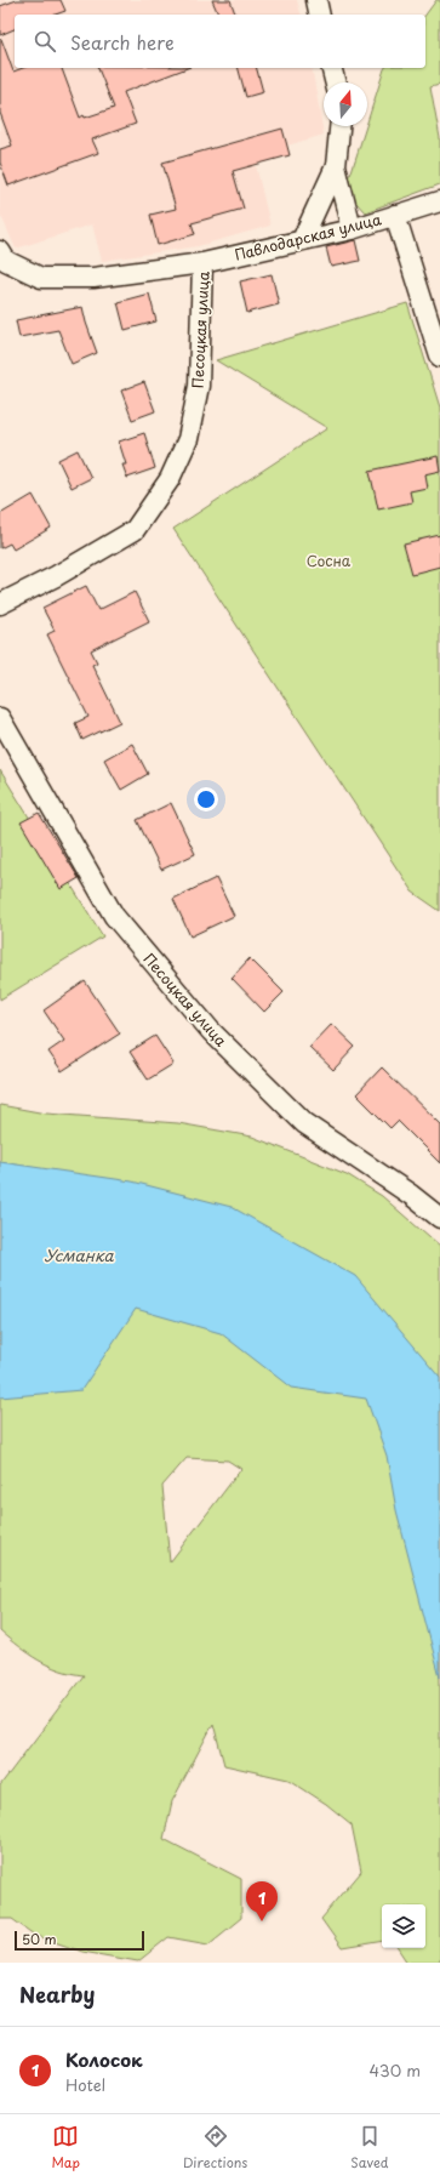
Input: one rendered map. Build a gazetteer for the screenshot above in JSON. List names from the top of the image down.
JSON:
{
  "streets": {
    "street": ["Павлодарская улица", "Песоцкая улица"]
  },
  "crossings": [
    ["Павлодарская улица", "Песоцкая улица"]
  ],
  "water": ["Усманка"],
  "parks": ["Сосна"],
  "scale_bar": "50 m",
  "north": "top",
  "page": {
    "search": "Search here",
    "pins": "1",
    "scale": "50 m",
    "heading": "Nearby",
    "list": [
      {
        "mark": "1",
        "name": "Колосок",
        "note": "Hotel",
        "value": "430 m"
      }
    ],
    "nav": ["Map", "Directions", "Saved"]
  }
}
